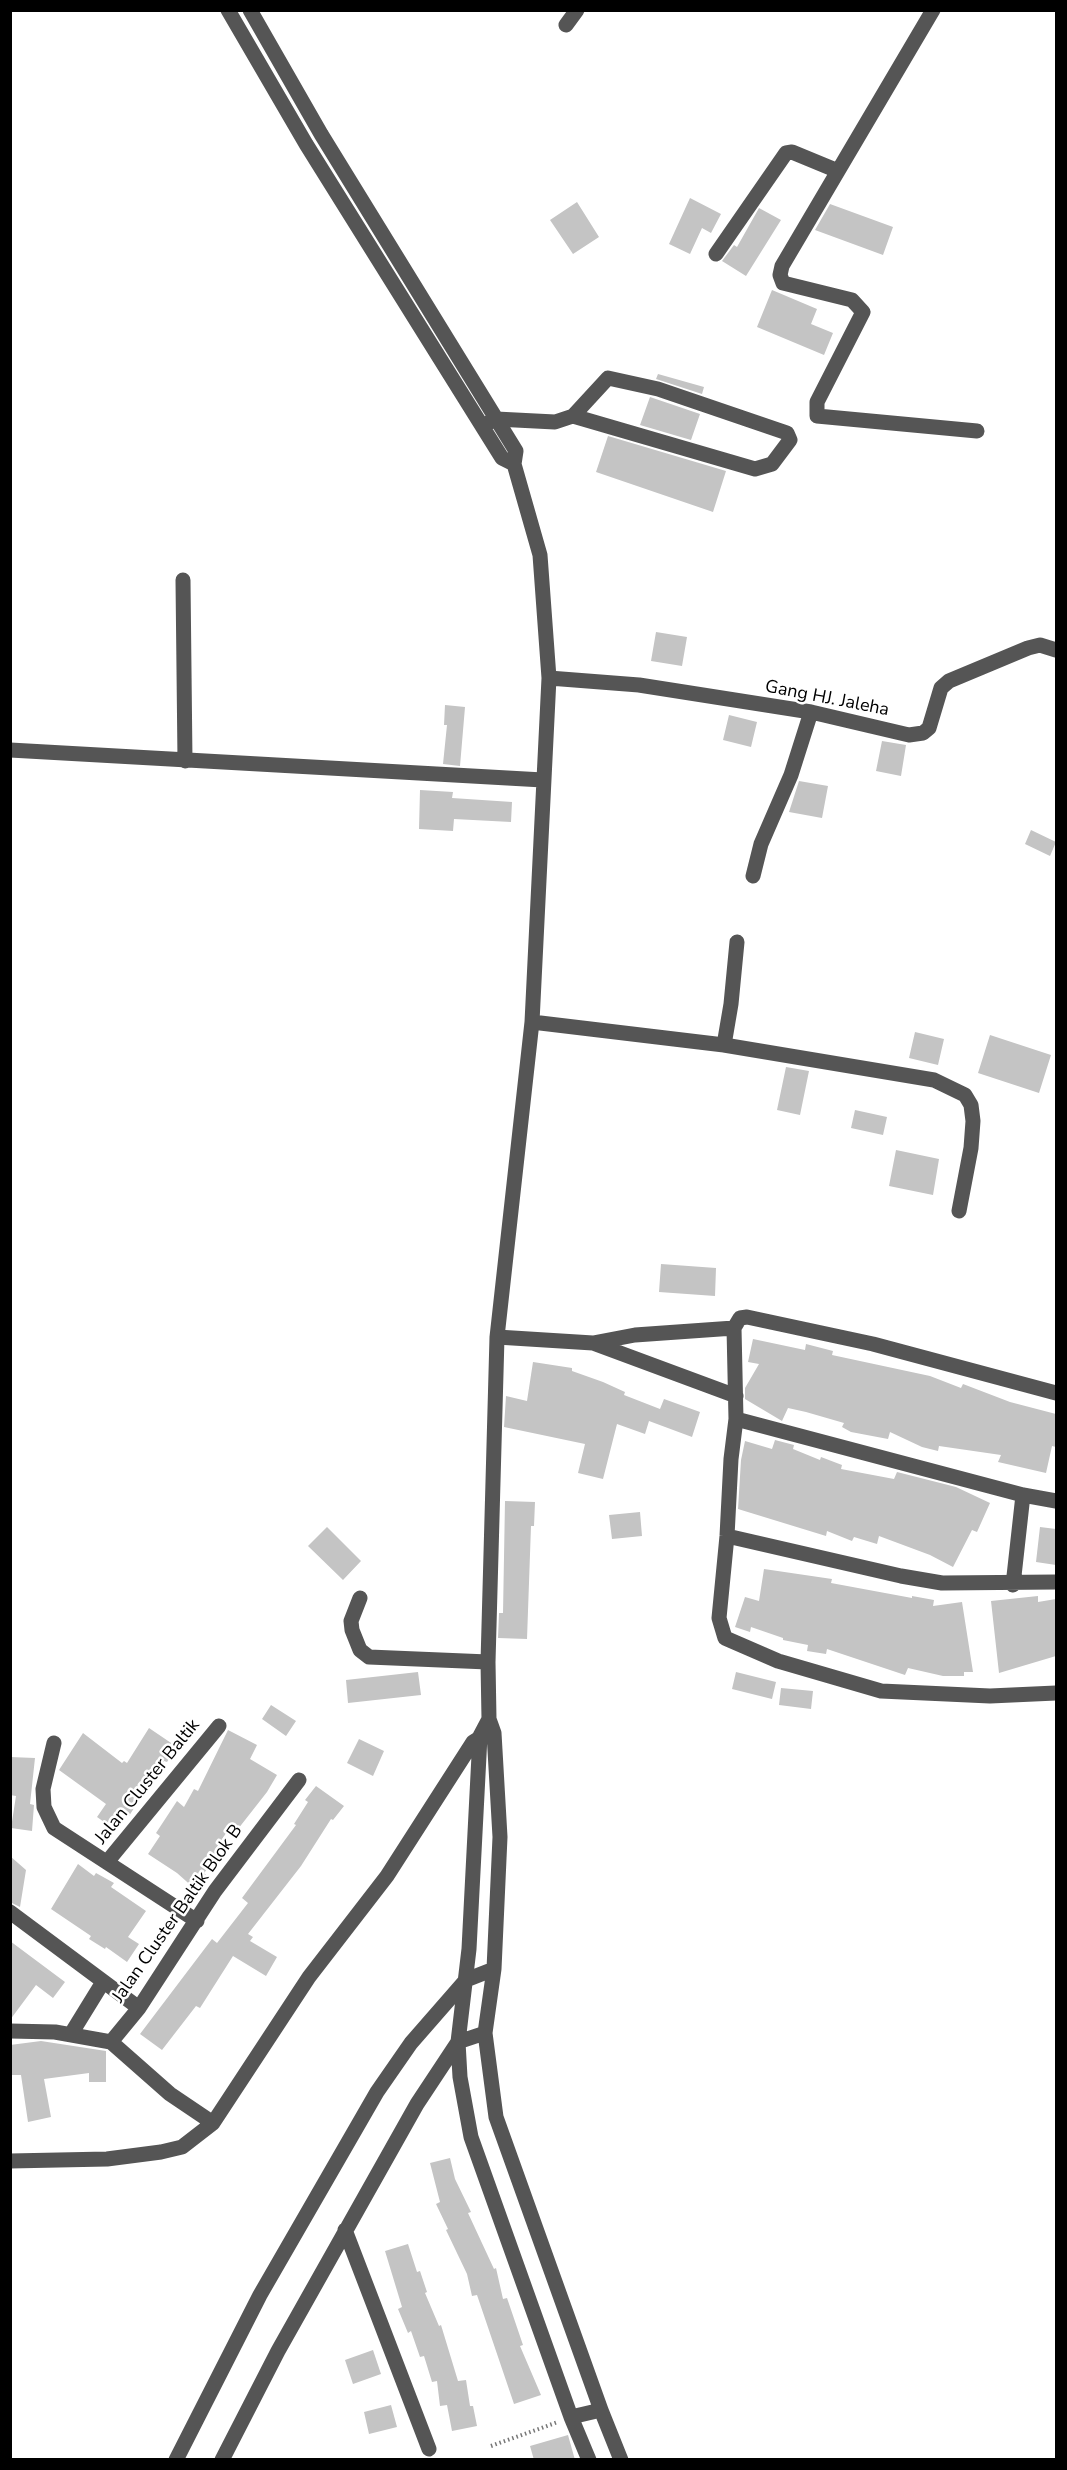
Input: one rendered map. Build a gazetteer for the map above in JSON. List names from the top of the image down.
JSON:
{
  "streets": {
    "street": ["Gang HJ. Jaleha", "Jalan Cluster Baltik", "Jalan Cluster Baltik Blok B"]
  },
  "crossings": [
    ["Jalan Cluster Baltik", "Jalan Cluster Baltik Blok B"]
  ]
}
